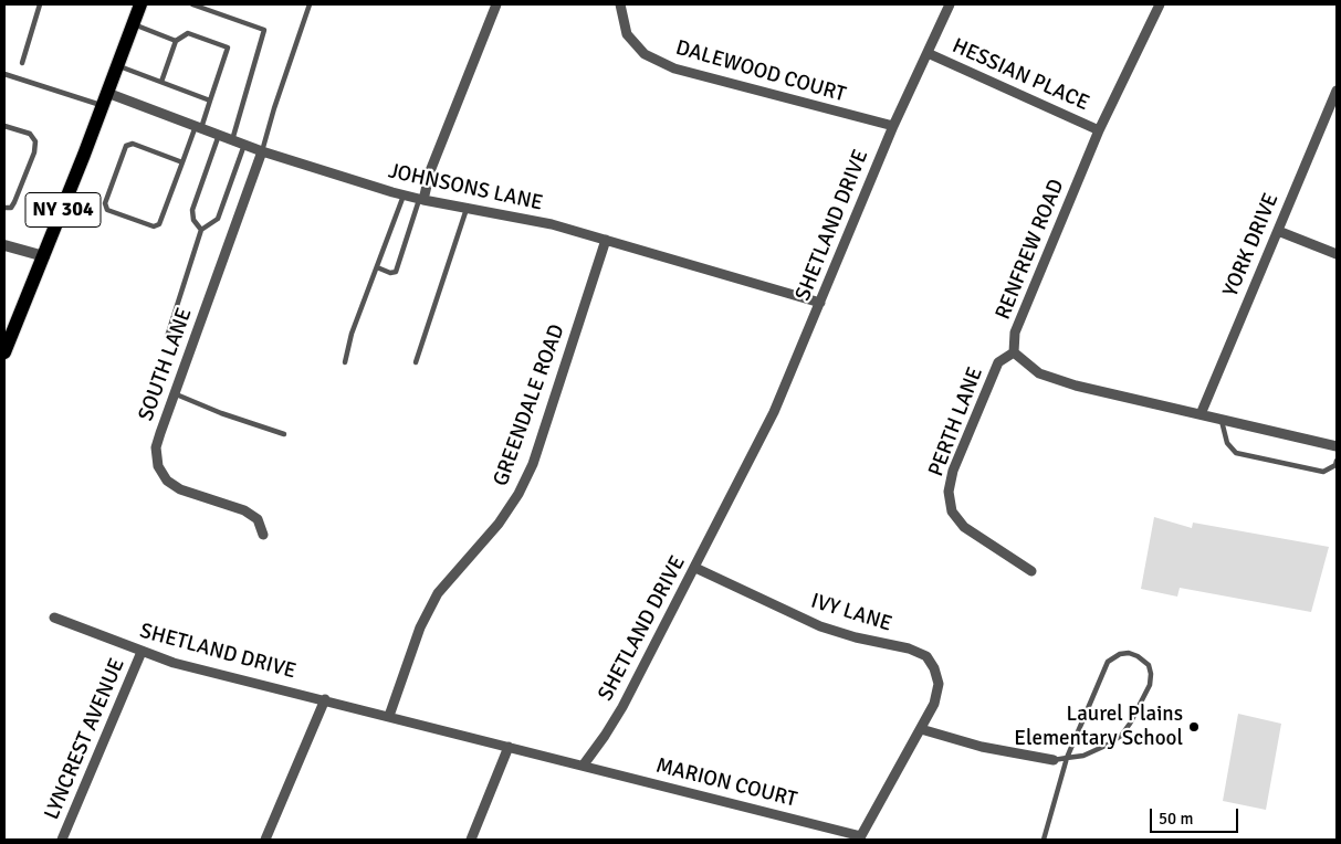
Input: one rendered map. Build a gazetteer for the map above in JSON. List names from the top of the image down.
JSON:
{
  "streets": {
    "main road": ["NY 304"],
    "street": [
      "DALEWOOD COURT",
      "HESSIAN PLACE",
      "JOHNSONS LANE",
      "SHETLAND DRIVE",
      "YORK DRIVE",
      "RENFREW ROAD",
      "SOUTH LANE",
      "GREENDALE ROAD",
      "PERTH LANE",
      "IVY LANE",
      "LYNCREST AVENUE",
      "MARION COURT"
    ]
  },
  "crossings": [
    ["DALEWOOD COURT", "SHETLAND DRIVE"],
    ["HESSIAN PLACE", "SHETLAND DRIVE"],
    ["HESSIAN PLACE", "RENFREW ROAD"],
    ["JOHNSONS LANE", "NY 304"],
    ["JOHNSONS LANE", "SHETLAND DRIVE"],
    ["JOHNSONS LANE", "SOUTH LANE"],
    ["JOHNSONS LANE", "GREENDALE ROAD"],
    ["SHETLAND DRIVE", "GREENDALE ROAD"],
    ["SHETLAND DRIVE", "IVY LANE"],
    ["SHETLAND DRIVE", "LYNCREST AVENUE"],
    ["SHETLAND DRIVE", "MARION COURT"],
    ["YORK DRIVE", "RENFREW ROAD"],
    ["RENFREW ROAD", "PERTH LANE"]
  ],
  "places": ["Laurel Plains Elementary School"],
  "scale_bar": "50 m"
}
